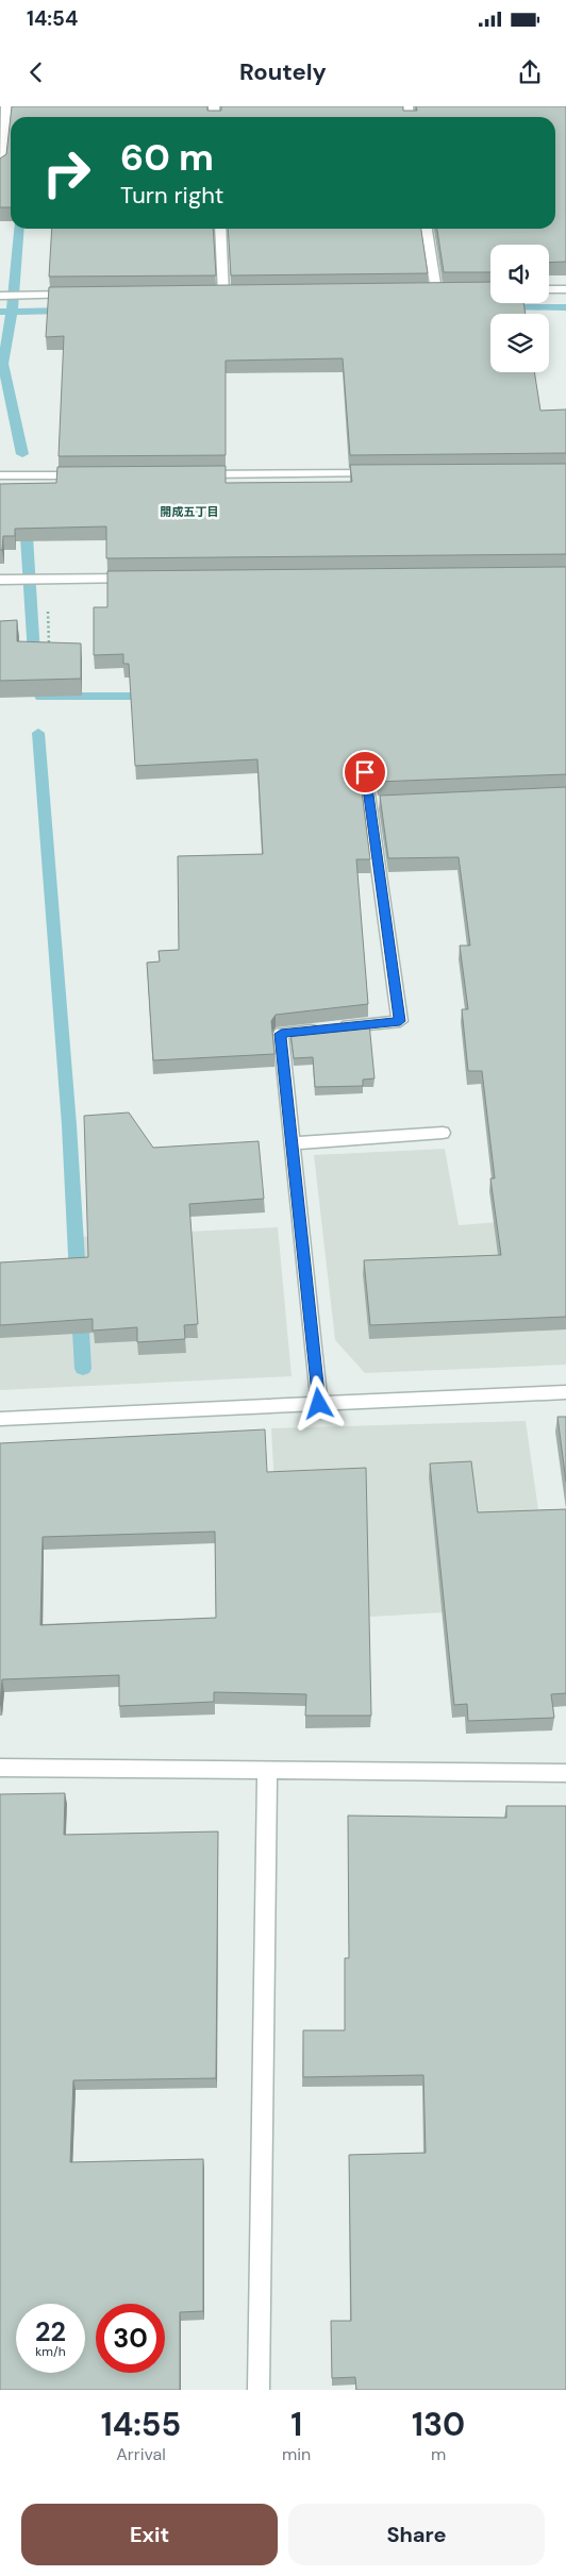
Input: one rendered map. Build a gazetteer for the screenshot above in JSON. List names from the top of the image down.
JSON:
{
  "districts": ["開成五丁目"],
  "page": {
    "status": "14:54",
    "header": "Routely",
    "turn": ["60 m", "Turn right"],
    "speed": "22 km/h",
    "limit": "30",
    "eta": [
      "14:55",
      "Arrival",
      "1",
      "min",
      "130",
      "m"
    ],
    "buttons": ["Exit", "Share"]
  }
}
